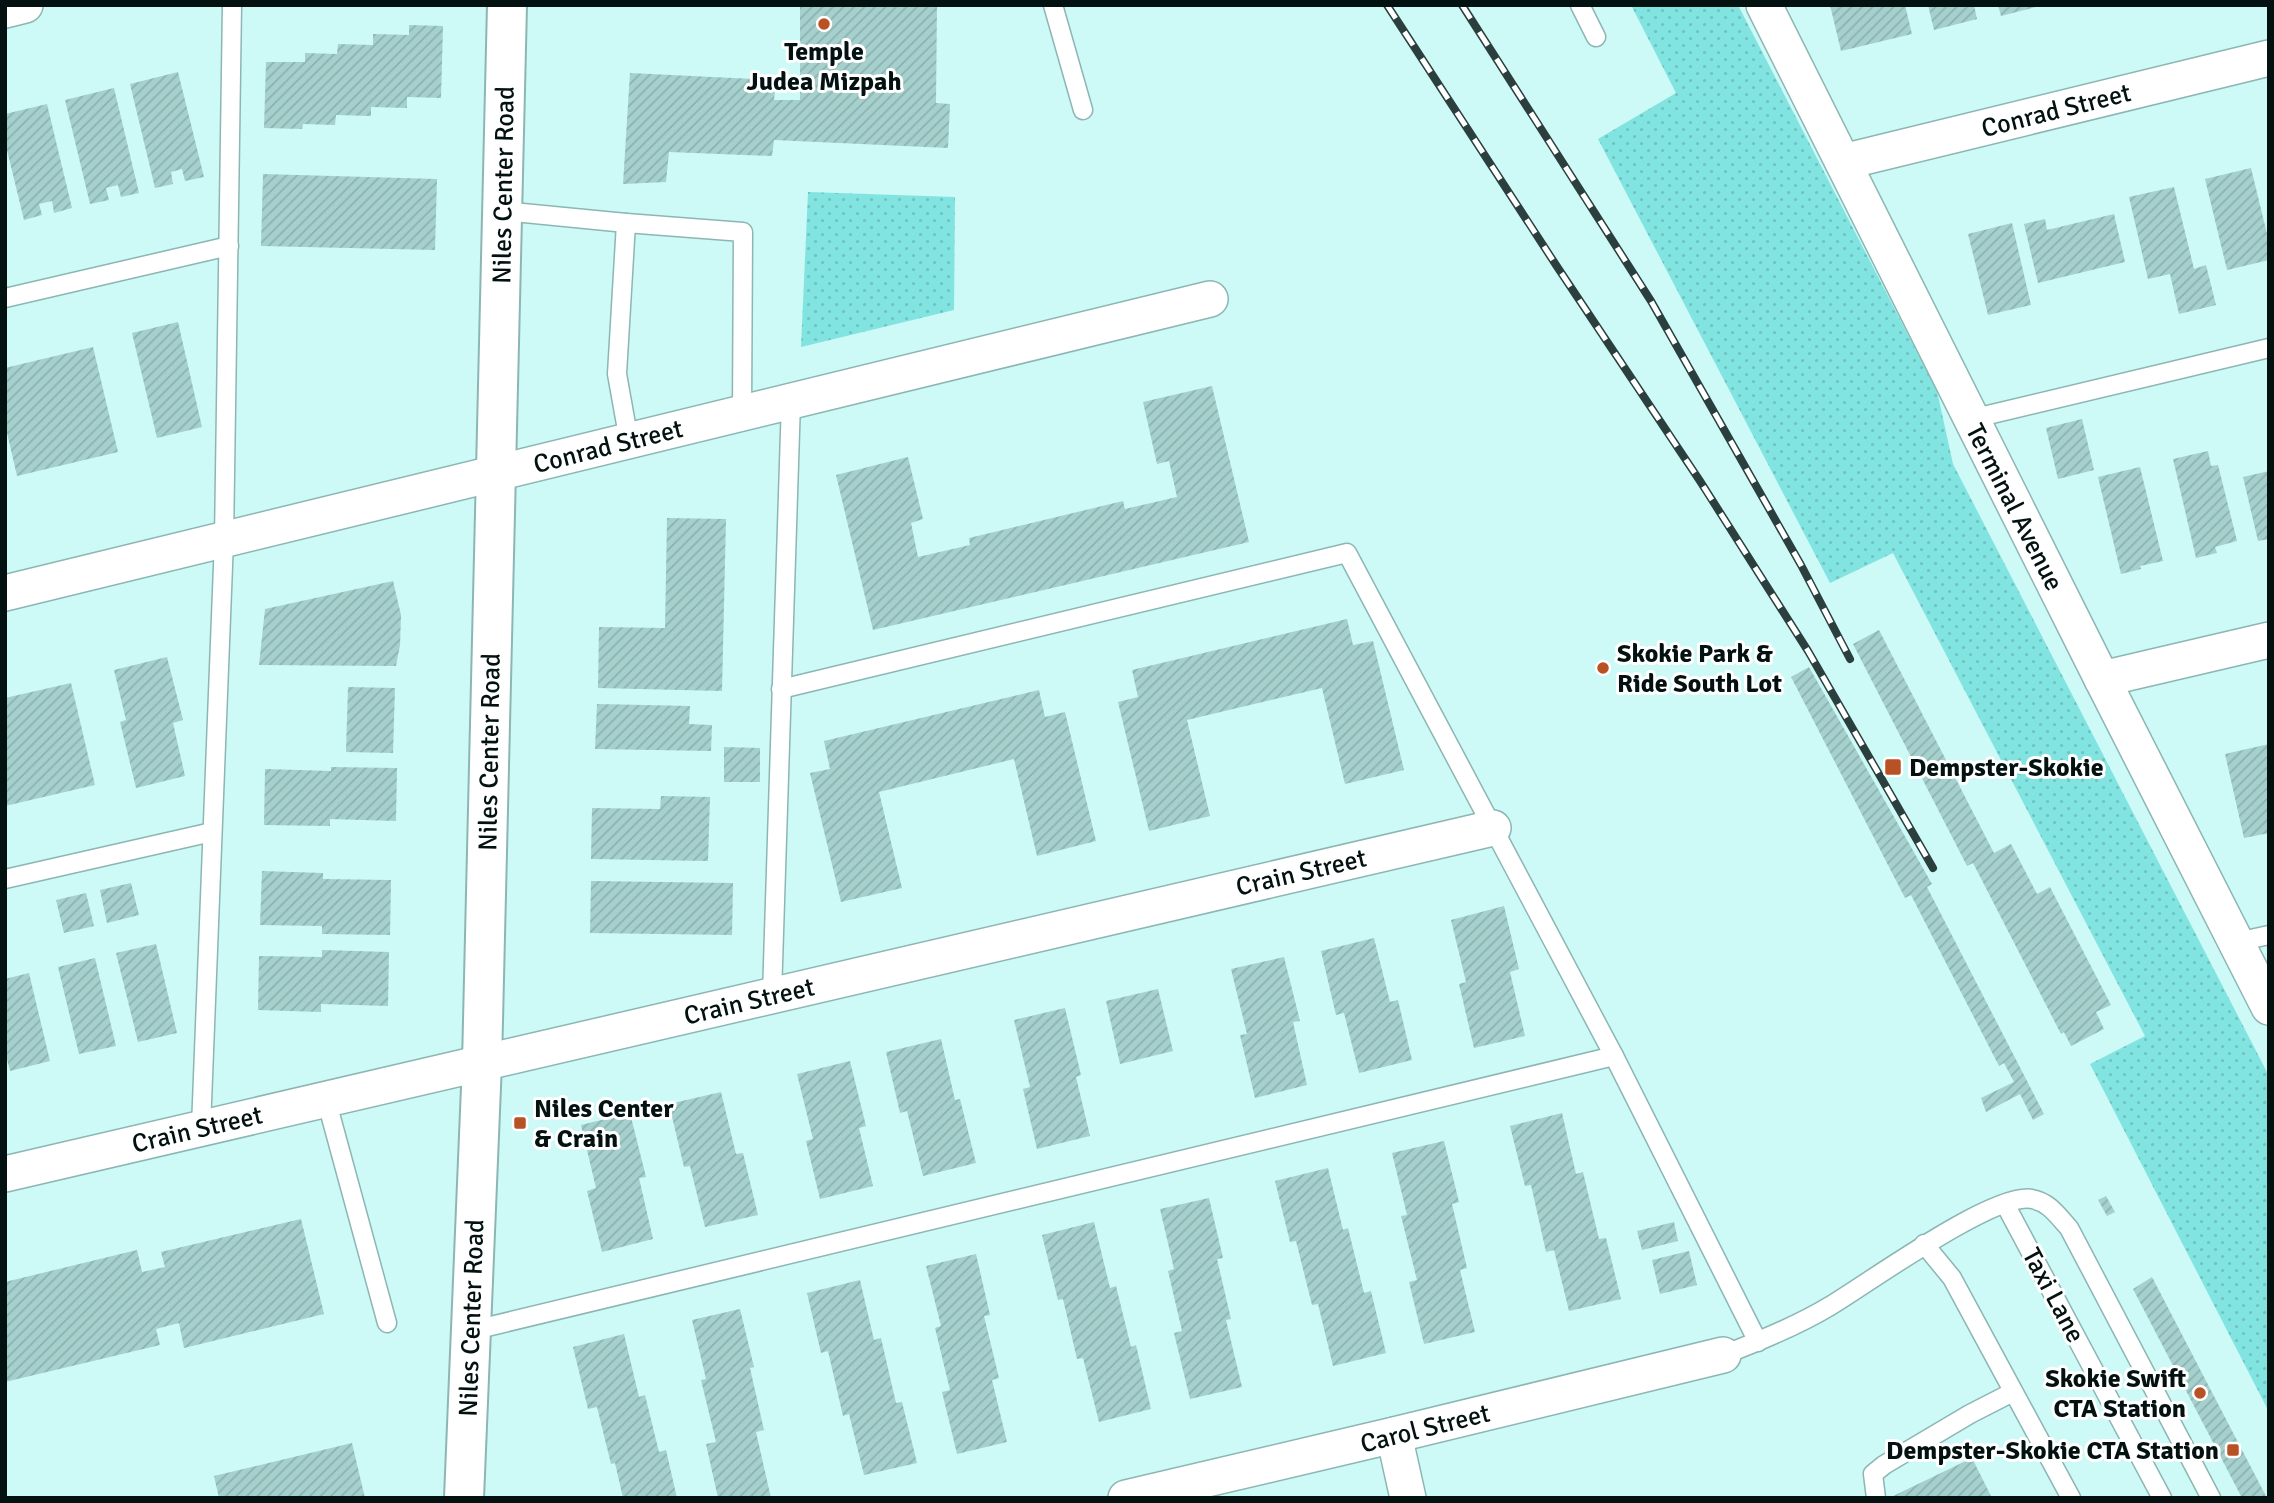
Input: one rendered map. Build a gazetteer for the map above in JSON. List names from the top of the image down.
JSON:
{
  "streets": {
    "main road": ["Niles Center Road"],
    "street": [
      "Conrad Street",
      "Terminal Avenue",
      "Crain Street",
      "Carol Street"
    ],
    "lane": ["Taxi Lane"]
  },
  "crossings": [
    ["Conrad Street", "Niles Center Road"],
    ["Conrad Street", "Terminal Avenue"],
    ["Niles Center Road", "Crain Street"]
  ],
  "places": {
    "other": ["Temple Judea Mizpah", "Skokie Park & Ride South Lot", "Skokie Swift CTA Station"],
    "transit": ["Dempster-Skokie", "Niles Center & Crain", "Dempster-Skokie CTA Station"]
  }
}
